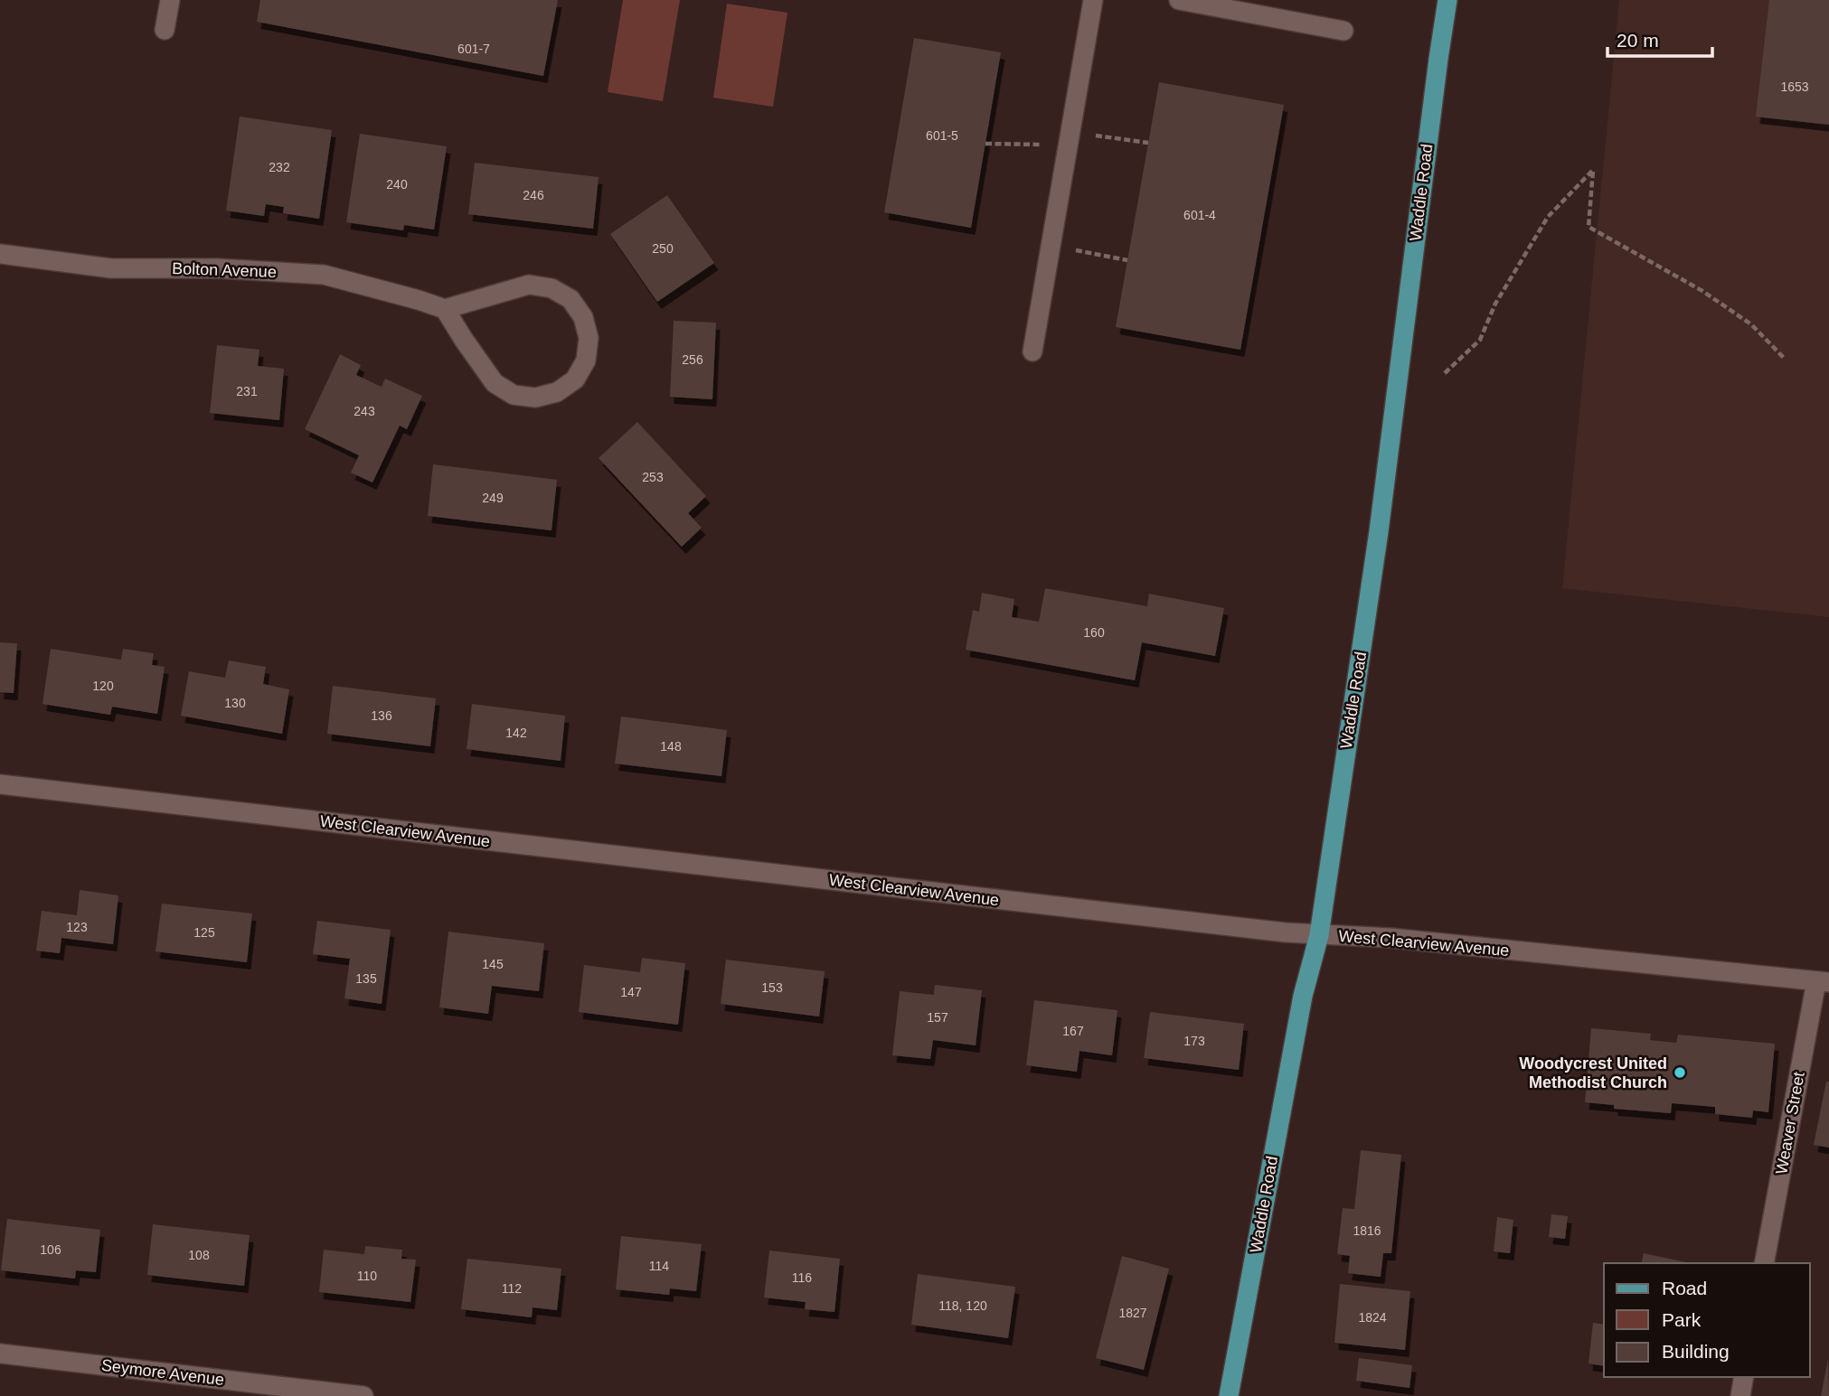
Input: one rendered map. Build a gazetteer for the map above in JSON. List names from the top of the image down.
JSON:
{
  "streets": {
    "main road": ["Waddle Road"],
    "street": [
      "Bolton Avenue",
      "West Clearview Avenue",
      "Weaver Street",
      "Seymore Avenue"
    ]
  },
  "crossings": [
    ["Waddle Road", "West Clearview Avenue"],
    ["West Clearview Avenue", "Weaver Street"]
  ],
  "places": ["Woodycrest United Methodist Church"],
  "house_numbers": [
    "601-7",
    "1653",
    "601-5",
    "232",
    "240",
    "246",
    "601-4",
    "250",
    "256",
    "231",
    "243",
    "253",
    "249",
    "160",
    "120",
    "130",
    "136",
    "142",
    "148",
    "123",
    "125",
    "145",
    "135",
    "153",
    "147",
    "157",
    "167",
    "173",
    "1816",
    "106",
    "108",
    "114",
    "110",
    "116",
    "112",
    "118, 120",
    "1827",
    "1824"
  ],
  "legend": ["Road", "Park", "Building"],
  "scale_bar": "20 m"
}
